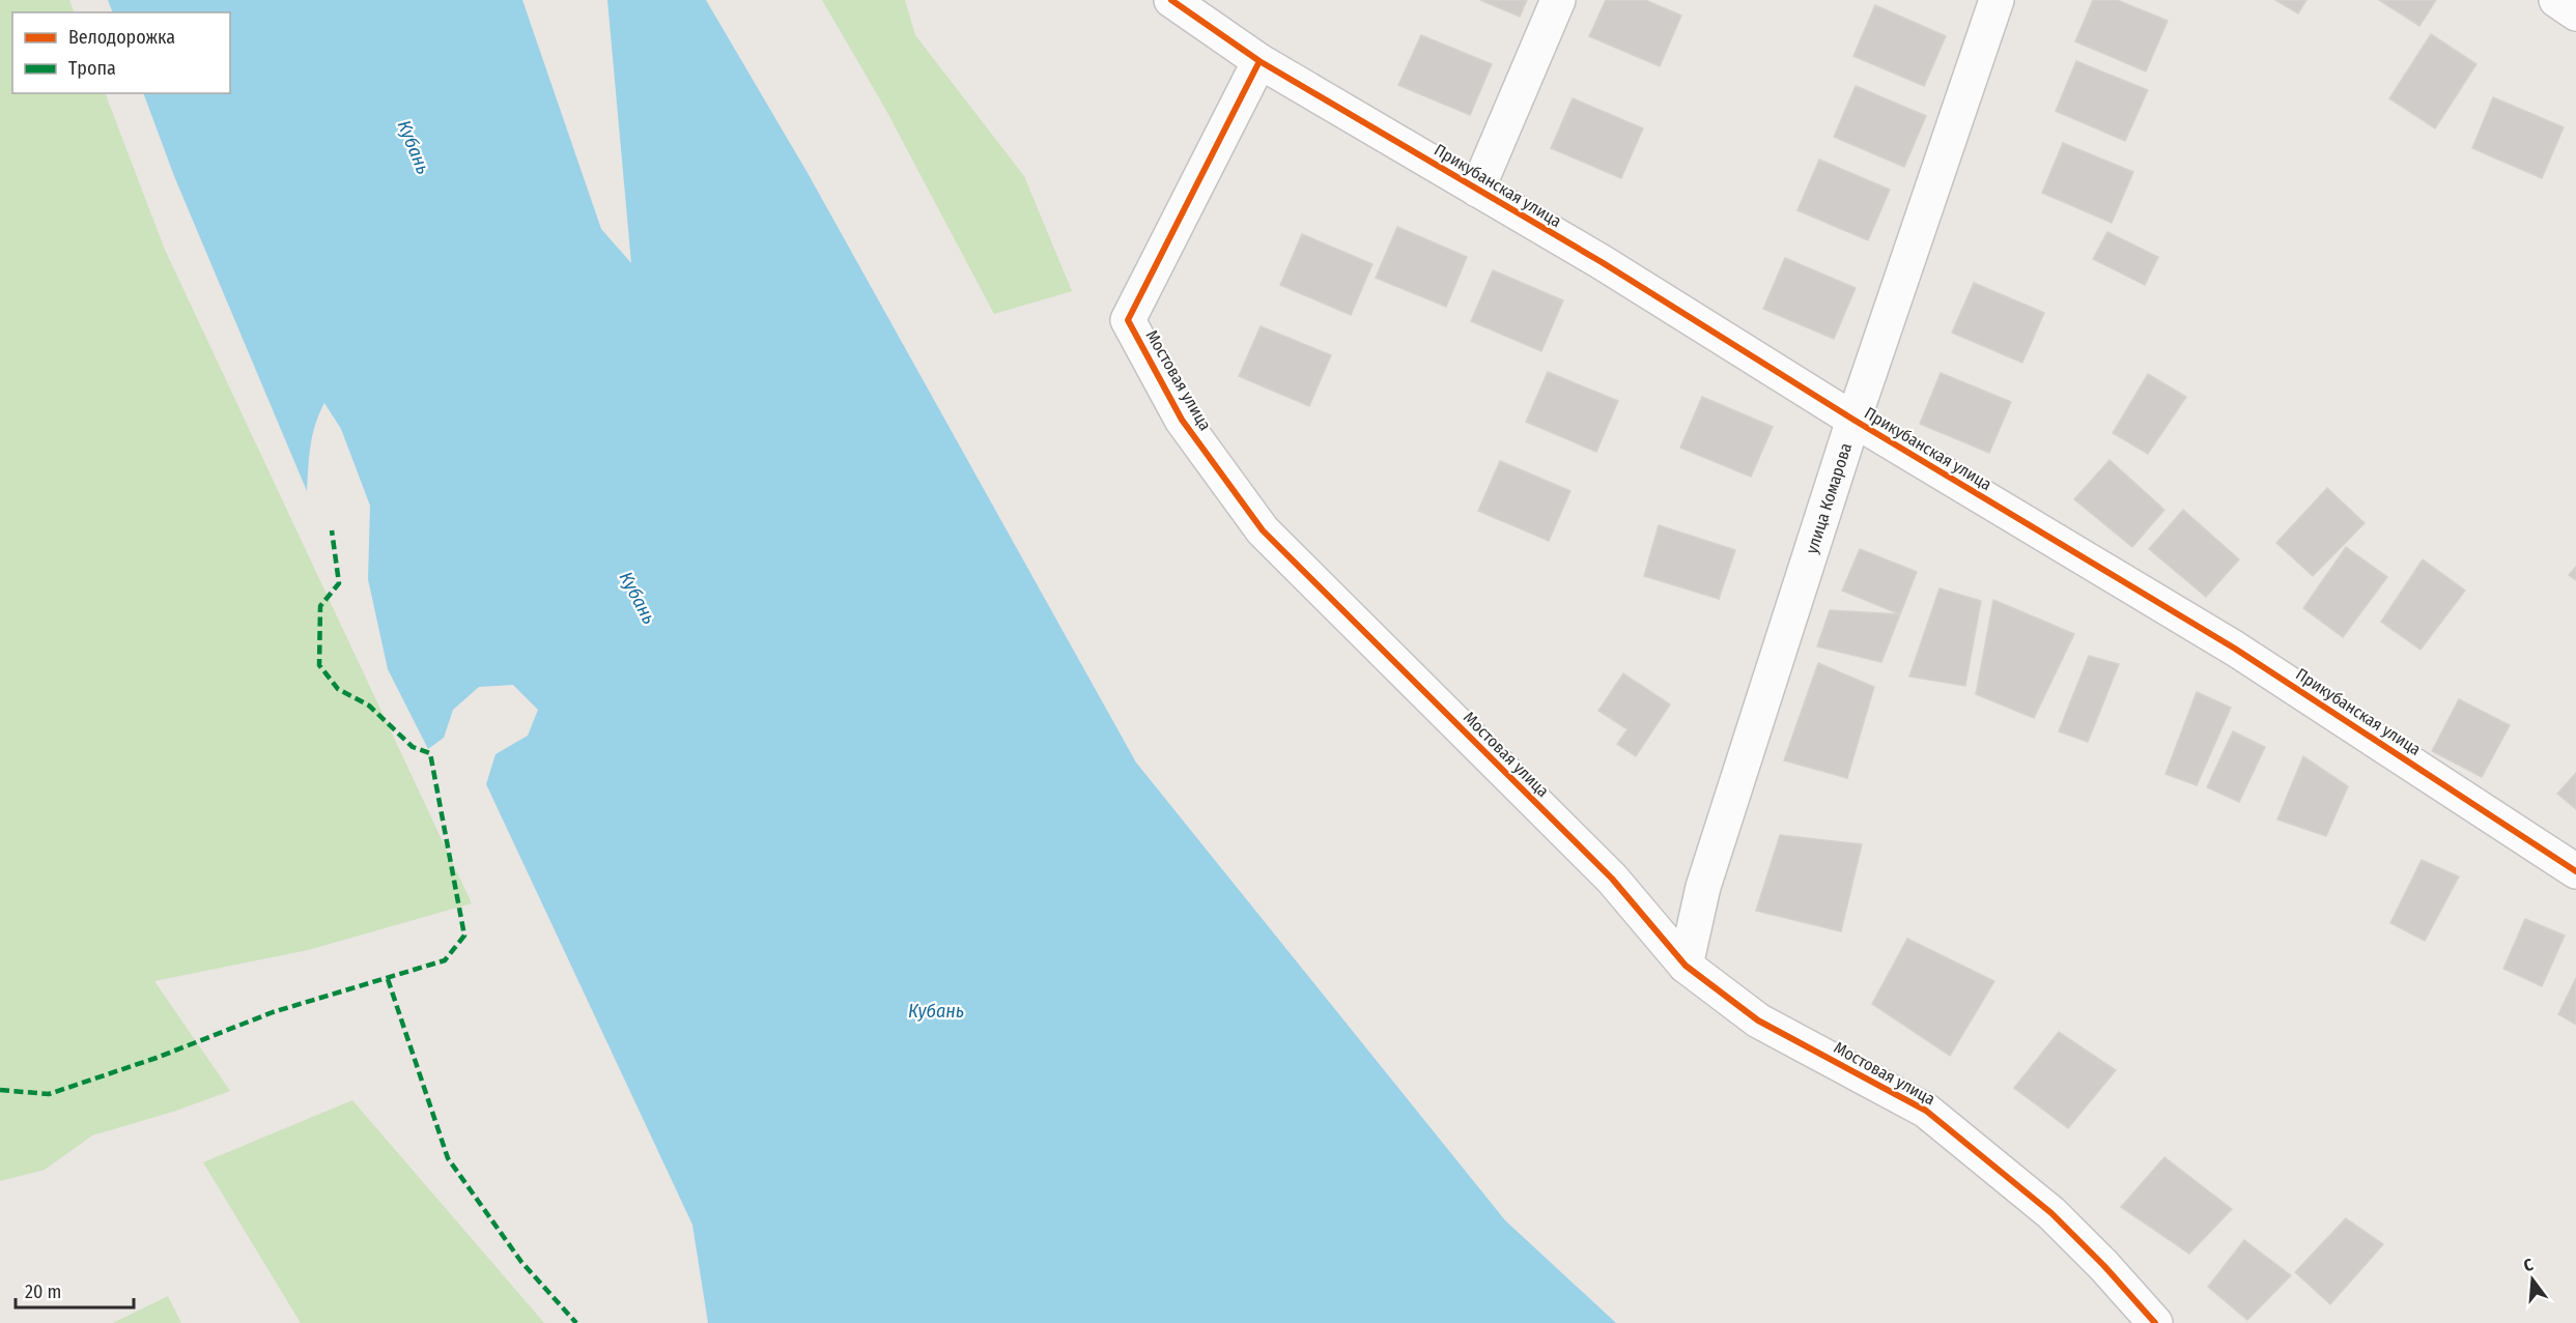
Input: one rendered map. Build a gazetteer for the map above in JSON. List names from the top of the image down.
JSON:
{
  "streets": {
    "street": ["Прикубанская улица", "Мостовая улица", "улица Комарова"]
  },
  "crossings": [
    ["Прикубанская улица", "Мостовая улица"],
    ["Прикубанская улица", "улица Комарова"],
    ["Мостовая улица", "улица Комарова"]
  ],
  "water": ["Кубань"],
  "legend": ["Велодорожка", "Тропа"],
  "scale_bar": "20 m",
  "north": "top"
}
